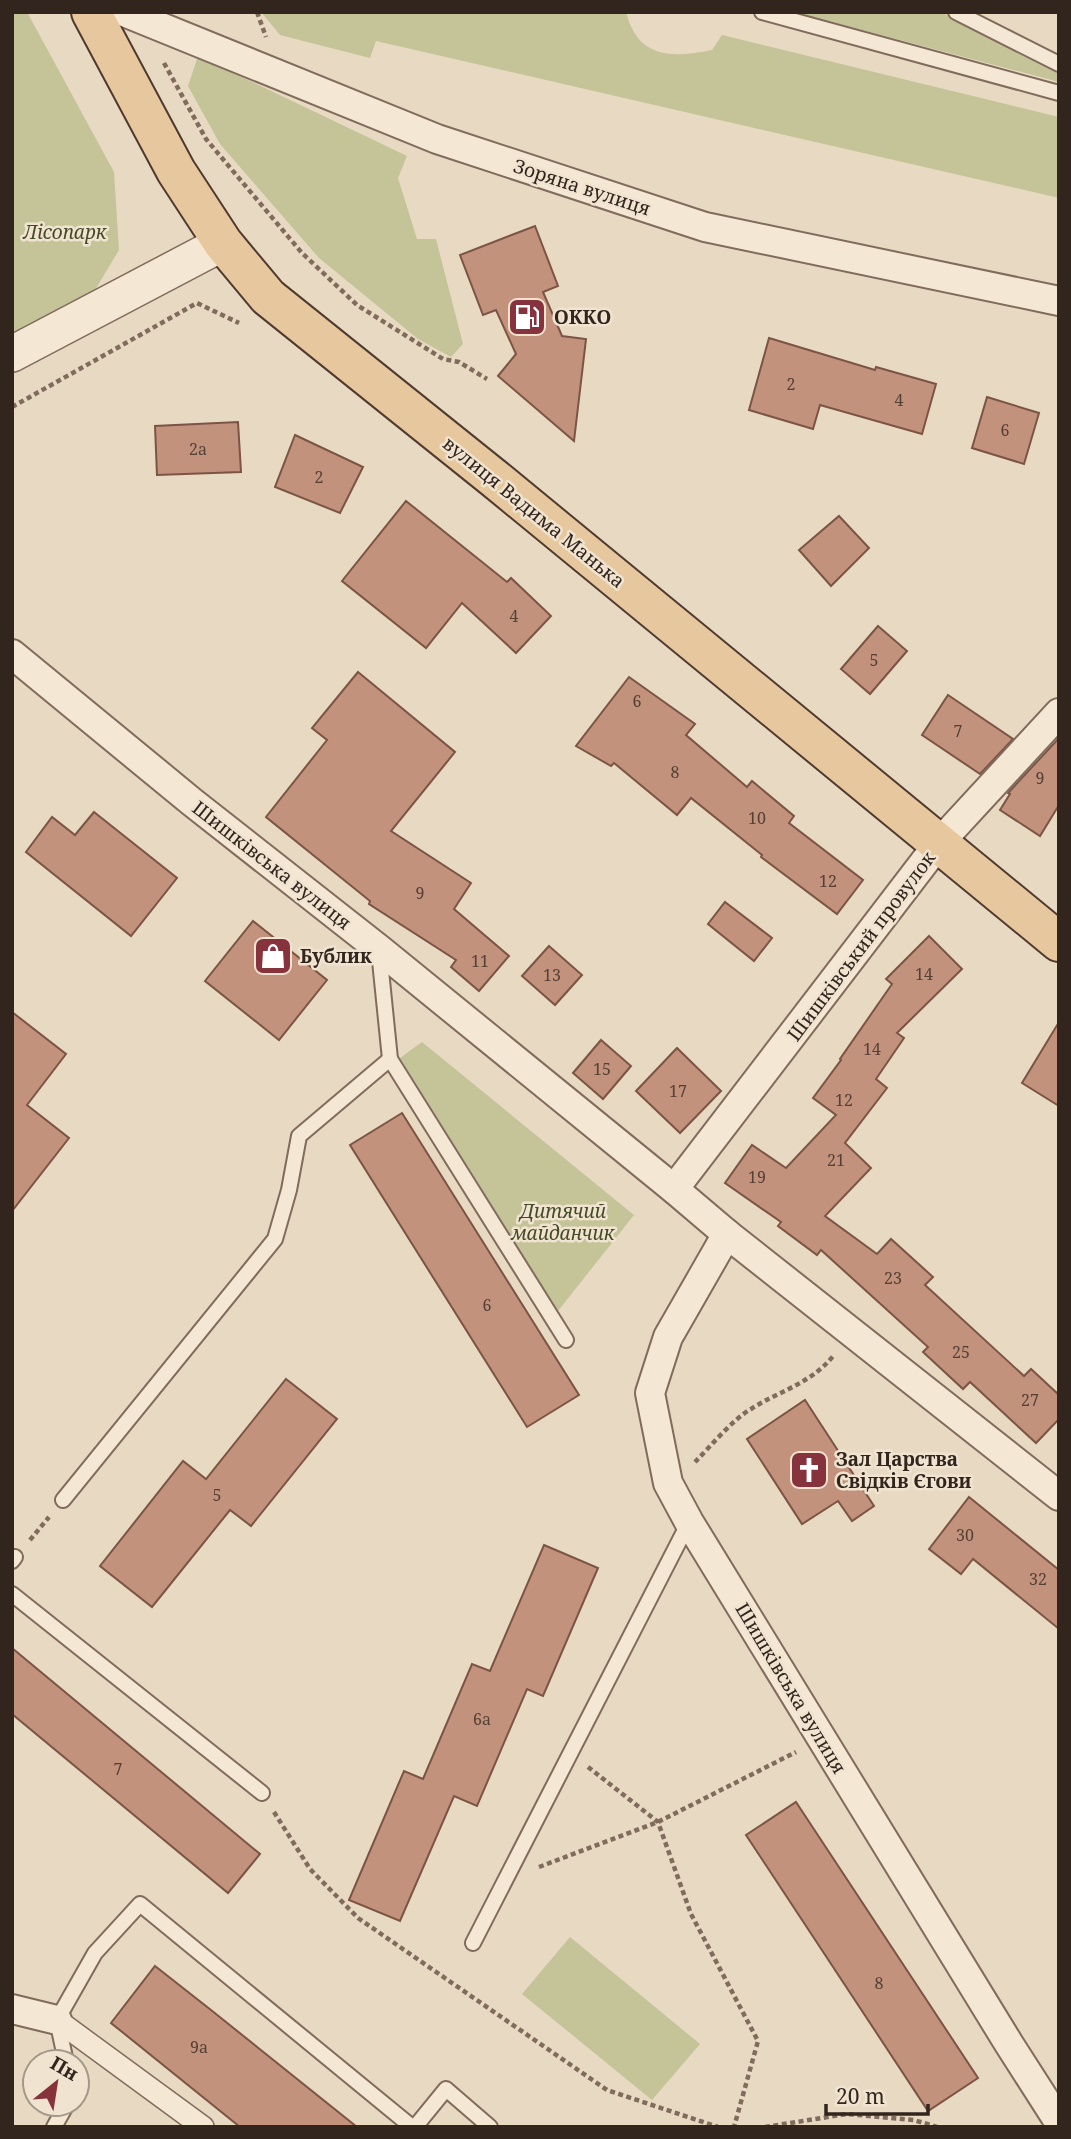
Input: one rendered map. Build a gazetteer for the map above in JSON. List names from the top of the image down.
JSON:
{
  "streets": {
    "main road": ["вулиця Вадима Манька"],
    "street": ["Зоряна вулиця", "Шишківська вулиця", "Шишківський провулок"]
  },
  "crossings": [
    ["вулиця Вадима Манька", "Шишківський провулок"],
    ["Шишківська вулиця", "Шишківський провулок"]
  ],
  "parks": ["Лісопарк", "Дитячий майданчик"],
  "places": {
    "fuel station": ["ОККО"],
    "shop": ["Бублик"],
    "church": ["Зал Царства Свідків Єгови"]
  },
  "house_numbers": [
    "2",
    "4",
    "6",
    "2а",
    "2",
    "4",
    "5",
    "6",
    "7",
    "8",
    "9",
    "10",
    "12",
    "9",
    "11",
    "14",
    "13",
    "14",
    "15",
    "17",
    "12",
    "21",
    "19",
    "23",
    "6",
    "25",
    "27",
    "5",
    "30",
    "32",
    "6а",
    "7",
    "8",
    "9а"
  ],
  "scale_bar": "20 m",
  "north": "top right"
}
